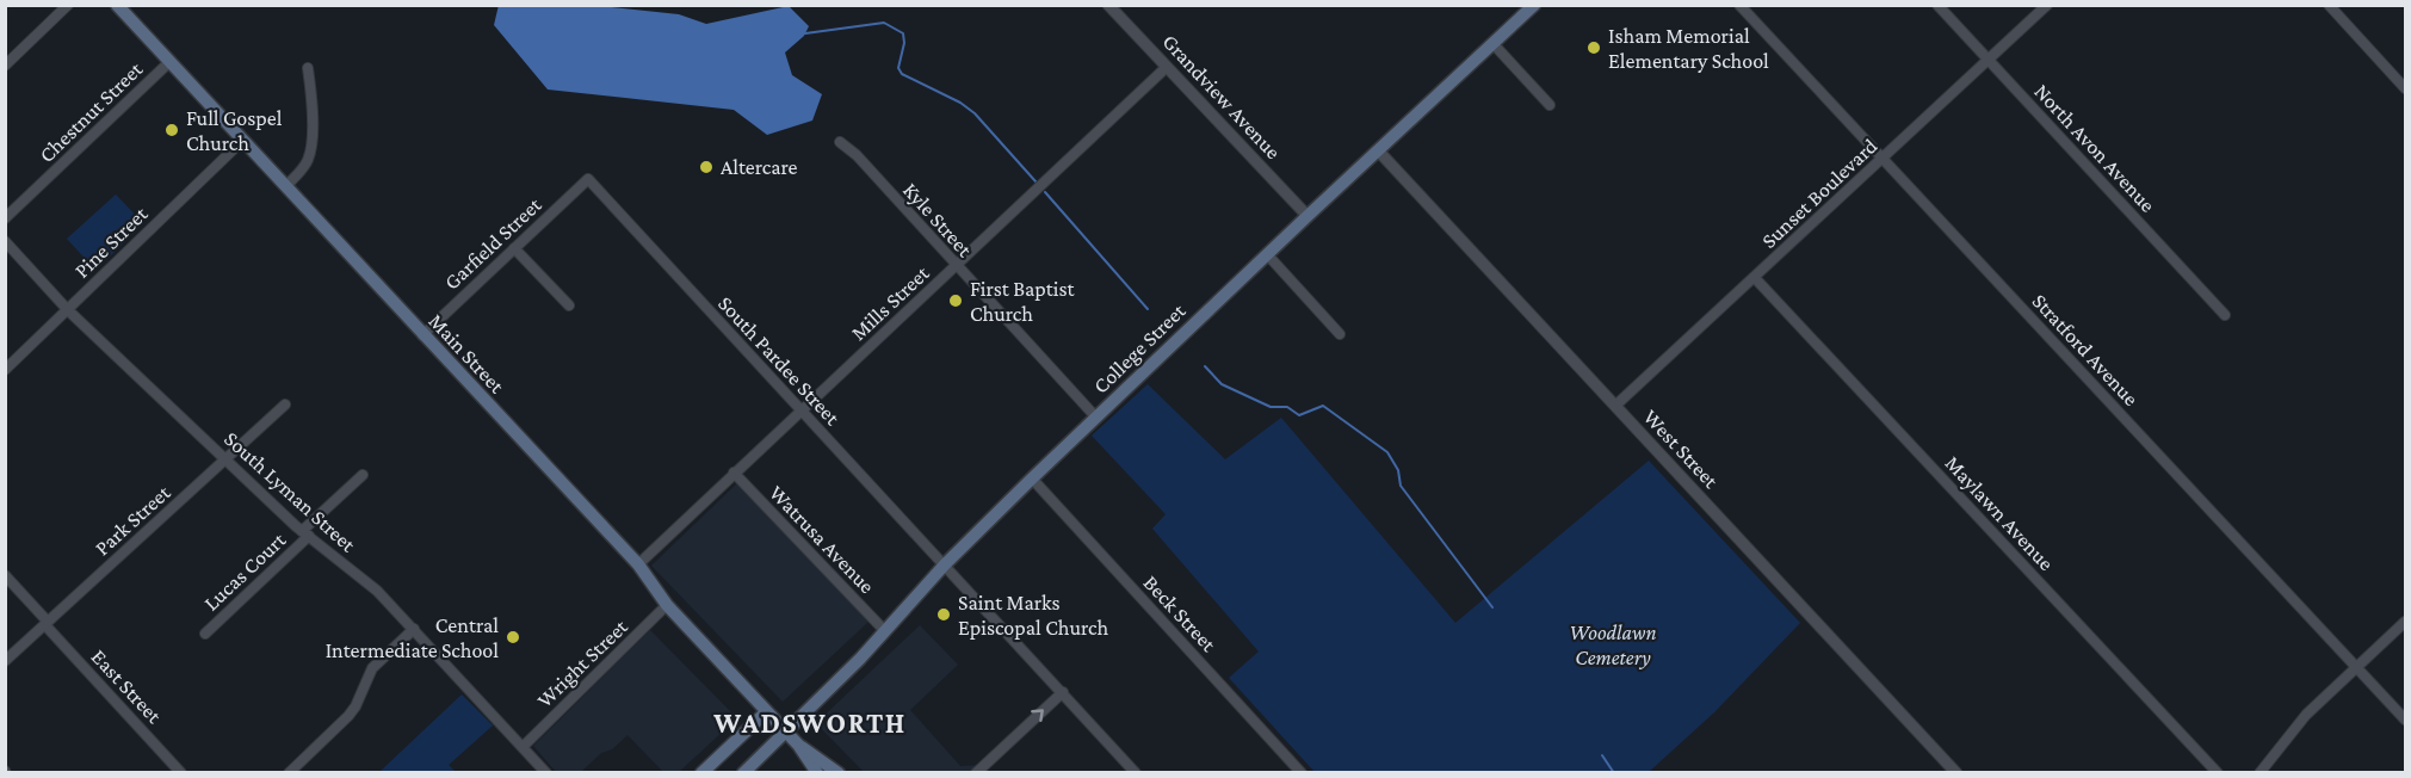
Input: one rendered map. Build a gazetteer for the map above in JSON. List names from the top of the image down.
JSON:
{
  "streets": {
    "main road": ["College Street", "Main Street"],
    "street": [
      "Grandview Avenue",
      "Chestnut Street",
      "North Avon Avenue",
      "Sunset Boulevard",
      "Kyle Street",
      "Pine Street",
      "Garfield Street",
      "Mills Street",
      "Stratford Avenue",
      "South Pardee Street",
      "West Street",
      "South Lyman Street",
      "Maylawn Avenue",
      "Park Street",
      "Watrusa Avenue",
      "Lucas Court",
      "Beck Street",
      "Wright Street",
      "East Street"
    ]
  },
  "crossings": [
    ["Grandview Avenue", "Mills Street"],
    ["Grandview Avenue", "College Street"],
    ["Chestnut Street", "Main Street"],
    ["North Avon Avenue", "Sunset Boulevard"],
    ["Sunset Boulevard", "Stratford Avenue"],
    ["Sunset Boulevard", "West Street"],
    ["Sunset Boulevard", "Maylawn Avenue"],
    ["Kyle Street", "Mills Street"],
    ["Kyle Street", "College Street"],
    ["Pine Street", "Main Street"],
    ["Pine Street", "South Lyman Street"],
    ["Garfield Street", "Main Street"],
    ["Garfield Street", "South Pardee Street"],
    ["Mills Street", "Main Street"],
    ["Mills Street", "South Pardee Street"],
    ["Mills Street", "Watrusa Avenue"],
    ["College Street", "Main Street"],
    ["College Street", "South Pardee Street"],
    ["College Street", "West Street"],
    ["College Street", "Watrusa Avenue"],
    ["College Street", "Beck Street"],
    ["Main Street", "Wright Street"],
    ["South Lyman Street", "Park Street"],
    ["South Lyman Street", "Lucas Court"],
    ["South Lyman Street", "Wright Street"],
    ["Park Street", "East Street"]
  ],
  "districts": ["WADSWORTH"],
  "parks": ["Woodlawn Cemetery"],
  "places": [
    "Isham Memorial Elementary School",
    "Full Gospel Church",
    "Altercare",
    "First Baptist Church",
    "Saint Marks Episcopal Church",
    "Central Intermediate School"
  ]
}
